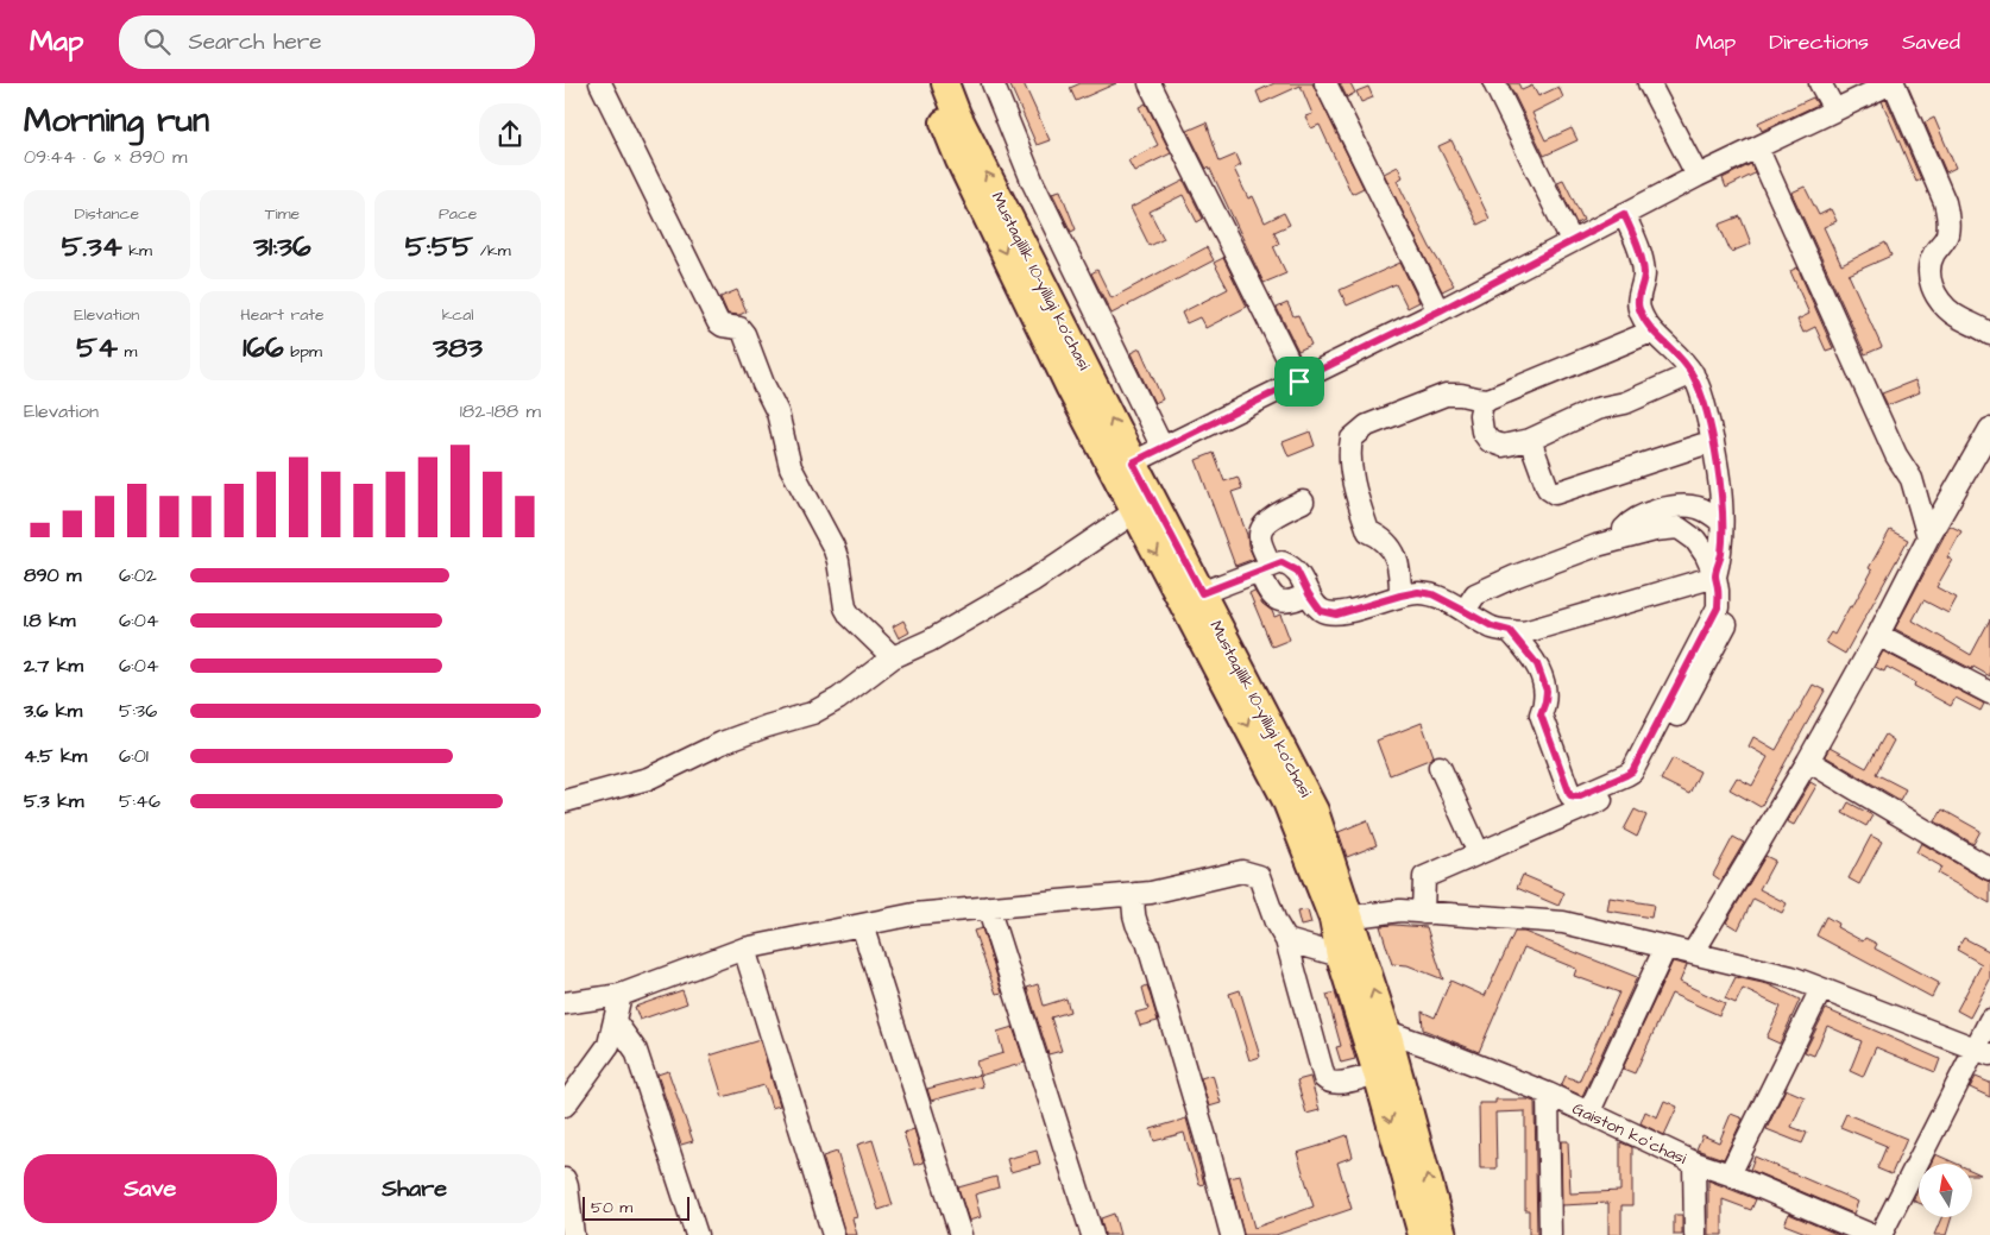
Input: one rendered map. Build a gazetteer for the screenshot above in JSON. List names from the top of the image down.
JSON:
{
  "streets": {
    "main road": ["Mustaqillik 10-yilligi ko'chasi"],
    "street": ["Gaiston koʻchasi"]
  },
  "crossings": [
    ["Mustaqillik 10-yilligi ko'chasi", "Gaiston koʻchasi"]
  ],
  "scale_bar": "50 m",
  "north": "top",
  "page": {
    "header": "Map",
    "search": "Search here",
    "nav": ["Map", "Directions", "Saved"],
    "heading": ["Morning run", "09:44 · 6 × 890 m"],
    "stats": [
      ["Distance", "5.34 km"],
      ["Time", "31:36"],
      ["Pace", "5:55 /km"],
      ["Elevation", "54 m"],
      ["Heart rate", "166 bpm"],
      ["kcal", "383"]
    ],
    "chart": ["Elevation", "182–188 m"],
    "list": [
      {
        "name": "890 m",
        "note": "6:02"
      },
      {
        "name": "1.8 km",
        "note": "6:04"
      },
      {
        "name": "2.7 km",
        "note": "6:04"
      },
      {
        "name": "3.6 km",
        "note": "5:36"
      },
      {
        "name": "4.5 km",
        "note": "6:01"
      },
      {
        "name": "5.3 km",
        "note": "5:46"
      }
    ],
    "buttons": ["Save", "Share"],
    "scale": "50 m"
  }
}
